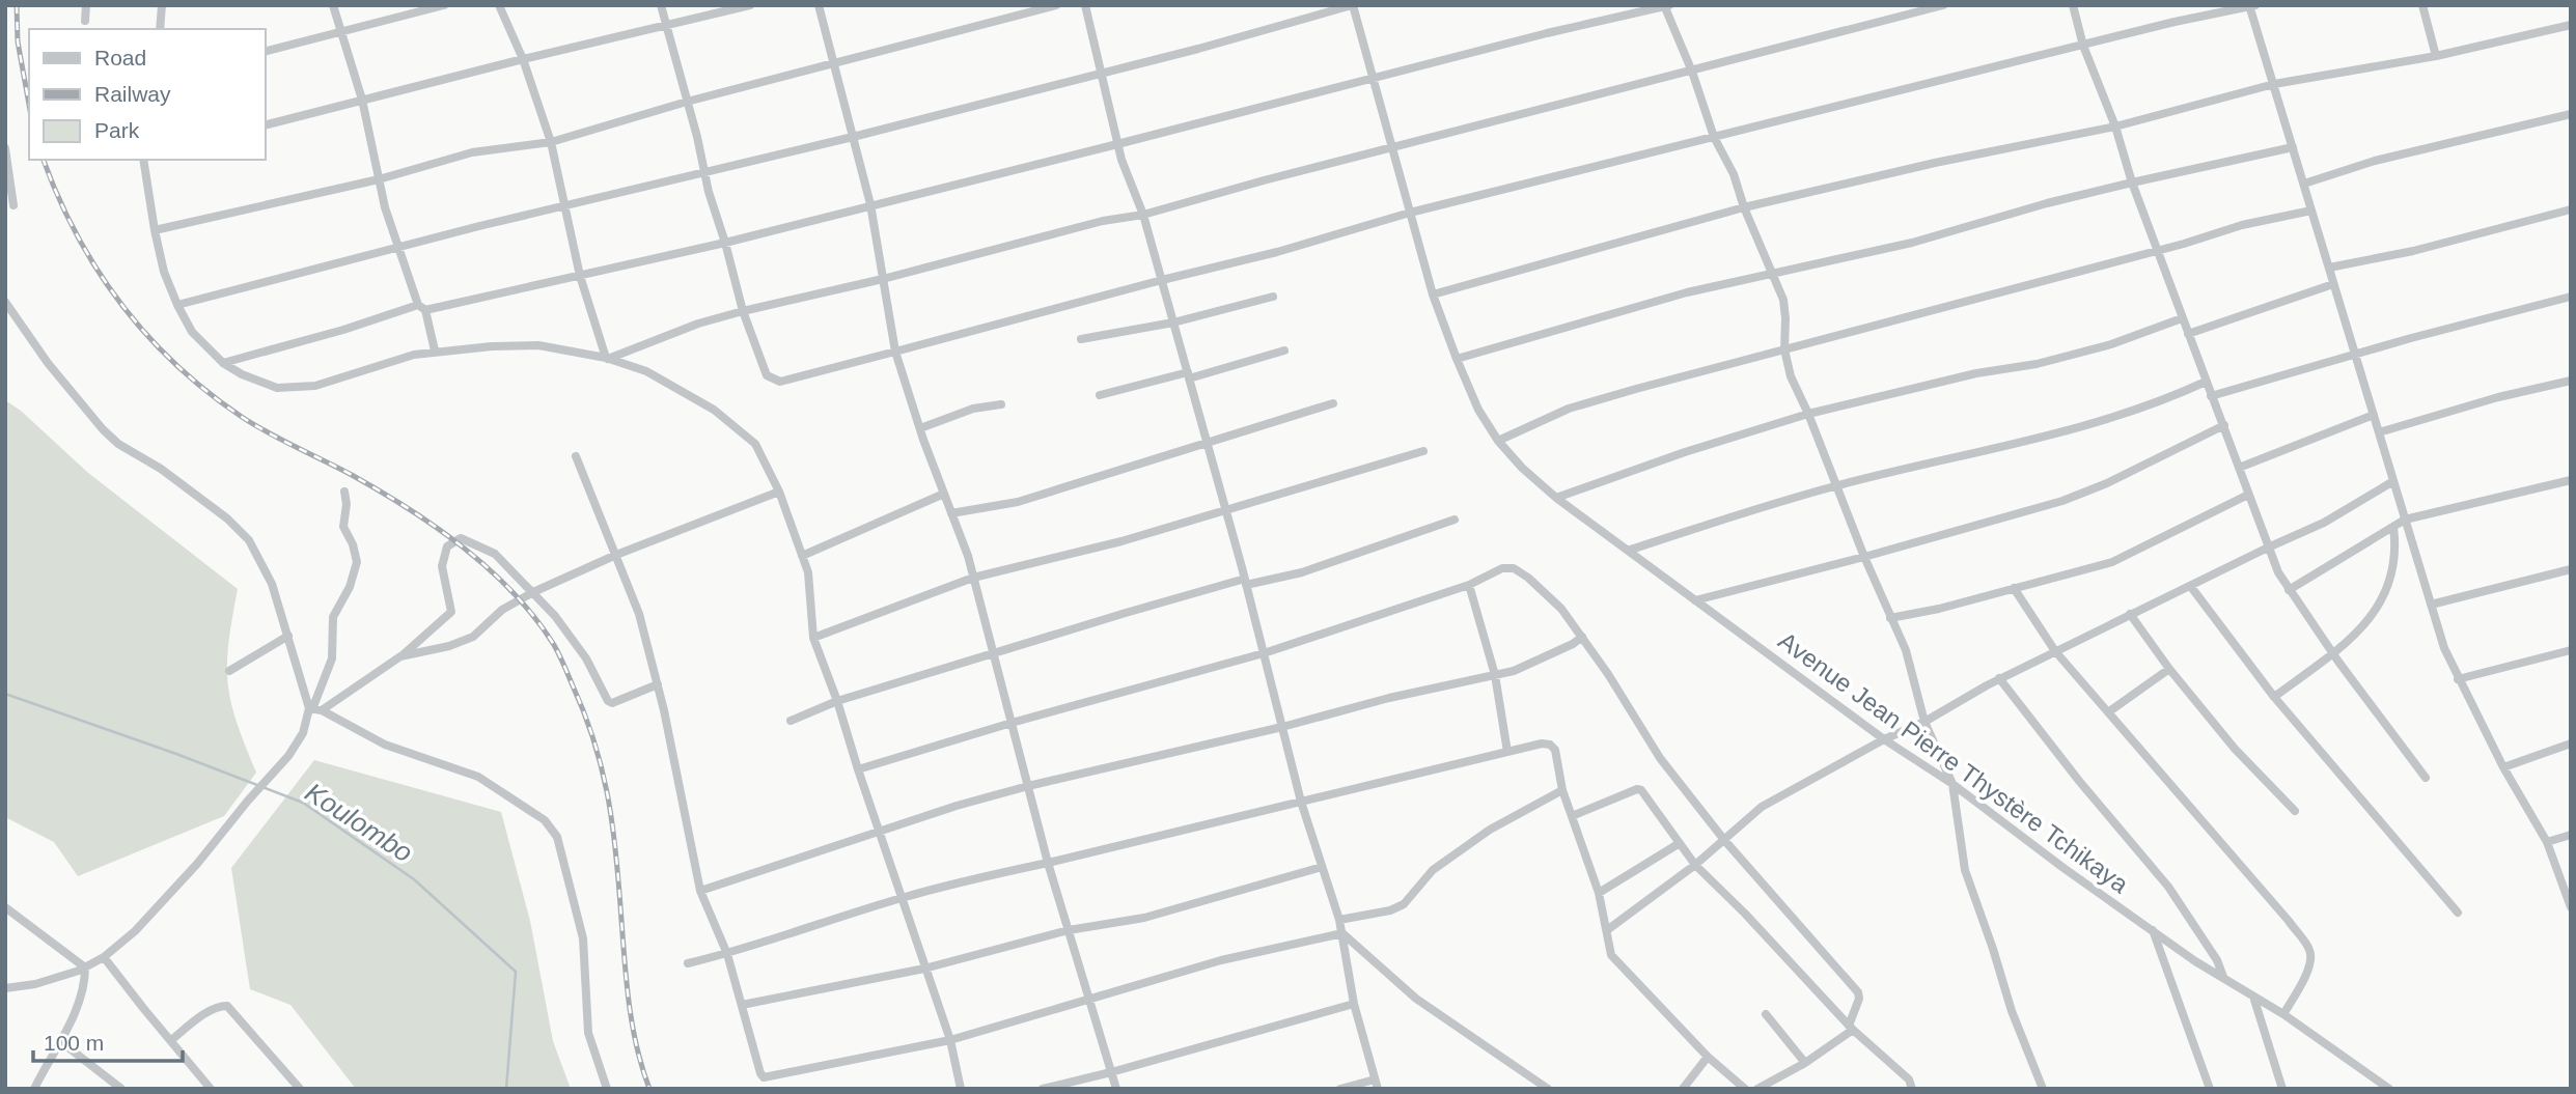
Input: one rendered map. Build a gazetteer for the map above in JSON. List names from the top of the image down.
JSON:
{
  "streets": {
    "street": ["Avenue Jean Pierre Thystère Tchikaya"]
  },
  "water": ["Koulombo"],
  "legend": ["Road", "Railway", "Park"],
  "scale_bar": "100 m"
}
